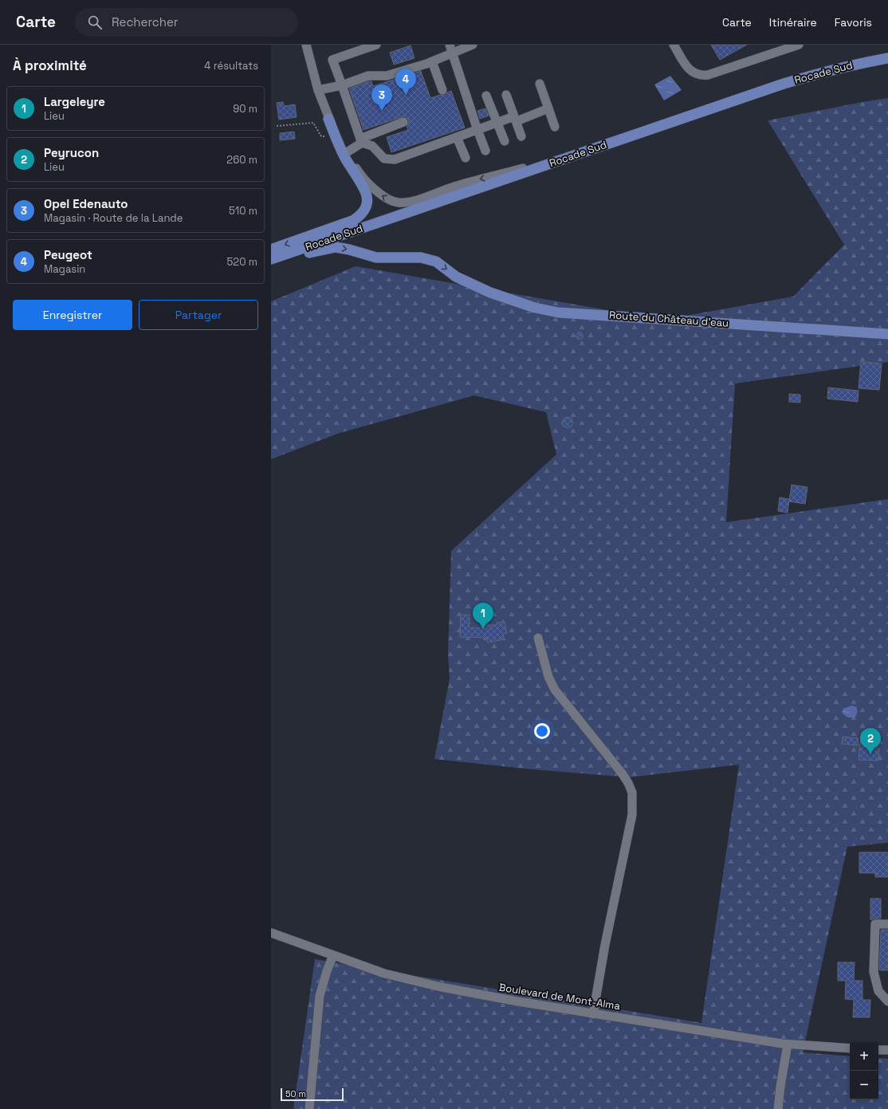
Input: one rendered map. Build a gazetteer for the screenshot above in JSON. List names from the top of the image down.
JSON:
{
  "streets": {
    "main road": ["Rocade Sud", "Route du Château d'eau"],
    "street": ["Boulevard de Mont-Alma"]
  },
  "one_way": ["Route du Château d'eau"],
  "scale_bar": "50 m",
  "page": {
    "header": "Carte",
    "search": "Rechercher",
    "nav": ["Carte", "Itinéraire", "Favoris"],
    "heading": ["À proximité", "4 résultats"],
    "pins": [
      "4",
      "3",
      "1",
      "2"
    ],
    "list": [
      {
        "mark": "1",
        "name": "Largeleyre",
        "note": "Lieu",
        "value": "90 m"
      },
      {
        "mark": "2",
        "name": "Peyrucon",
        "note": "Lieu",
        "value": "260 m"
      },
      {
        "mark": "3",
        "name": "Opel Edenauto",
        "note": "Magasin · Route de la Lande",
        "value": "510 m"
      },
      {
        "mark": "4",
        "name": "Peugeot",
        "note": "Magasin",
        "value": "520 m"
      }
    ],
    "buttons": ["Enregistrer", "Partager"],
    "map_buttons": ["+", "−"],
    "scale": "50 m"
  }
}
